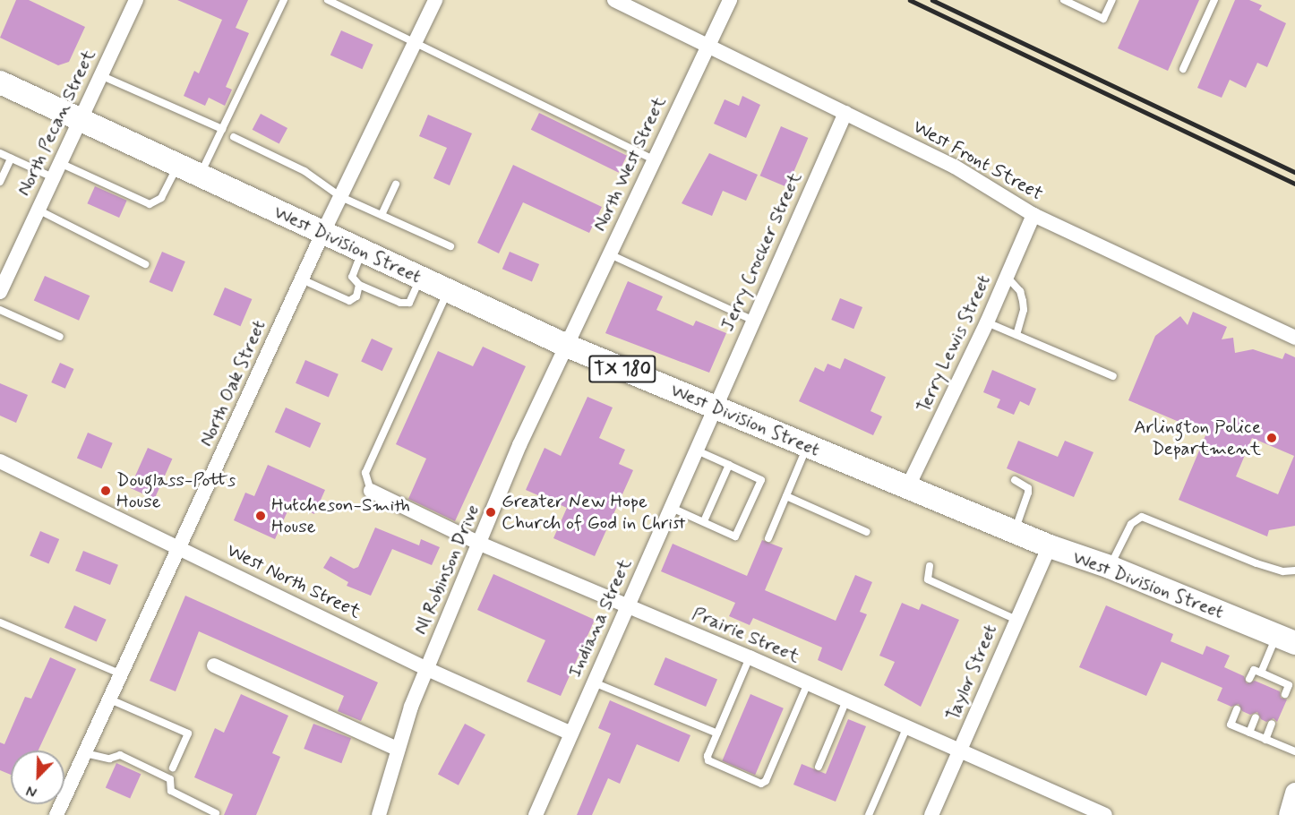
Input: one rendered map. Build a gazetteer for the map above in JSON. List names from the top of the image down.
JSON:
{
  "streets": {
    "main road": ["West Division Street", "TX 180"],
    "street": [
      "North Pecan Street",
      "West Front Street",
      "North West Street",
      "Jerry Crocker Street",
      "Terry Lewis Street",
      "North Oak Street",
      "Nl Robinson Drive",
      "West North Street",
      "Indiana Street",
      "Prairie Street",
      "Taylor Street"
    ]
  },
  "crossings": [
    ["North Pecan Street", "West Division Street"],
    ["West Front Street", "North West Street"],
    ["West Front Street", "Jerry Crocker Street"],
    ["West Front Street", "Terry Lewis Street"],
    ["North West Street", "West Division Street"],
    ["North West Street", "Nl Robinson Drive"],
    ["West Division Street", "Jerry Crocker Street"],
    ["West Division Street", "Terry Lewis Street"],
    ["West Division Street", "North Oak Street"],
    ["West Division Street", "Nl Robinson Drive"],
    ["West Division Street", "Indiana Street"],
    ["West Division Street", "Taylor Street"],
    ["Jerry Crocker Street", "Indiana Street"],
    ["North Oak Street", "West North Street"],
    ["Nl Robinson Drive", "West North Street"],
    ["Nl Robinson Drive", "Prairie Street"],
    ["West North Street", "Indiana Street"],
    ["Indiana Street", "Prairie Street"],
    ["Prairie Street", "Taylor Street"]
  ],
  "places": [
    "Arlington Police Department",
    "Douglass-Potts House",
    "Greater New Hope Church of God in Christ",
    "Hutcheson-Smith House"
  ],
  "north": "bottom left"
}
